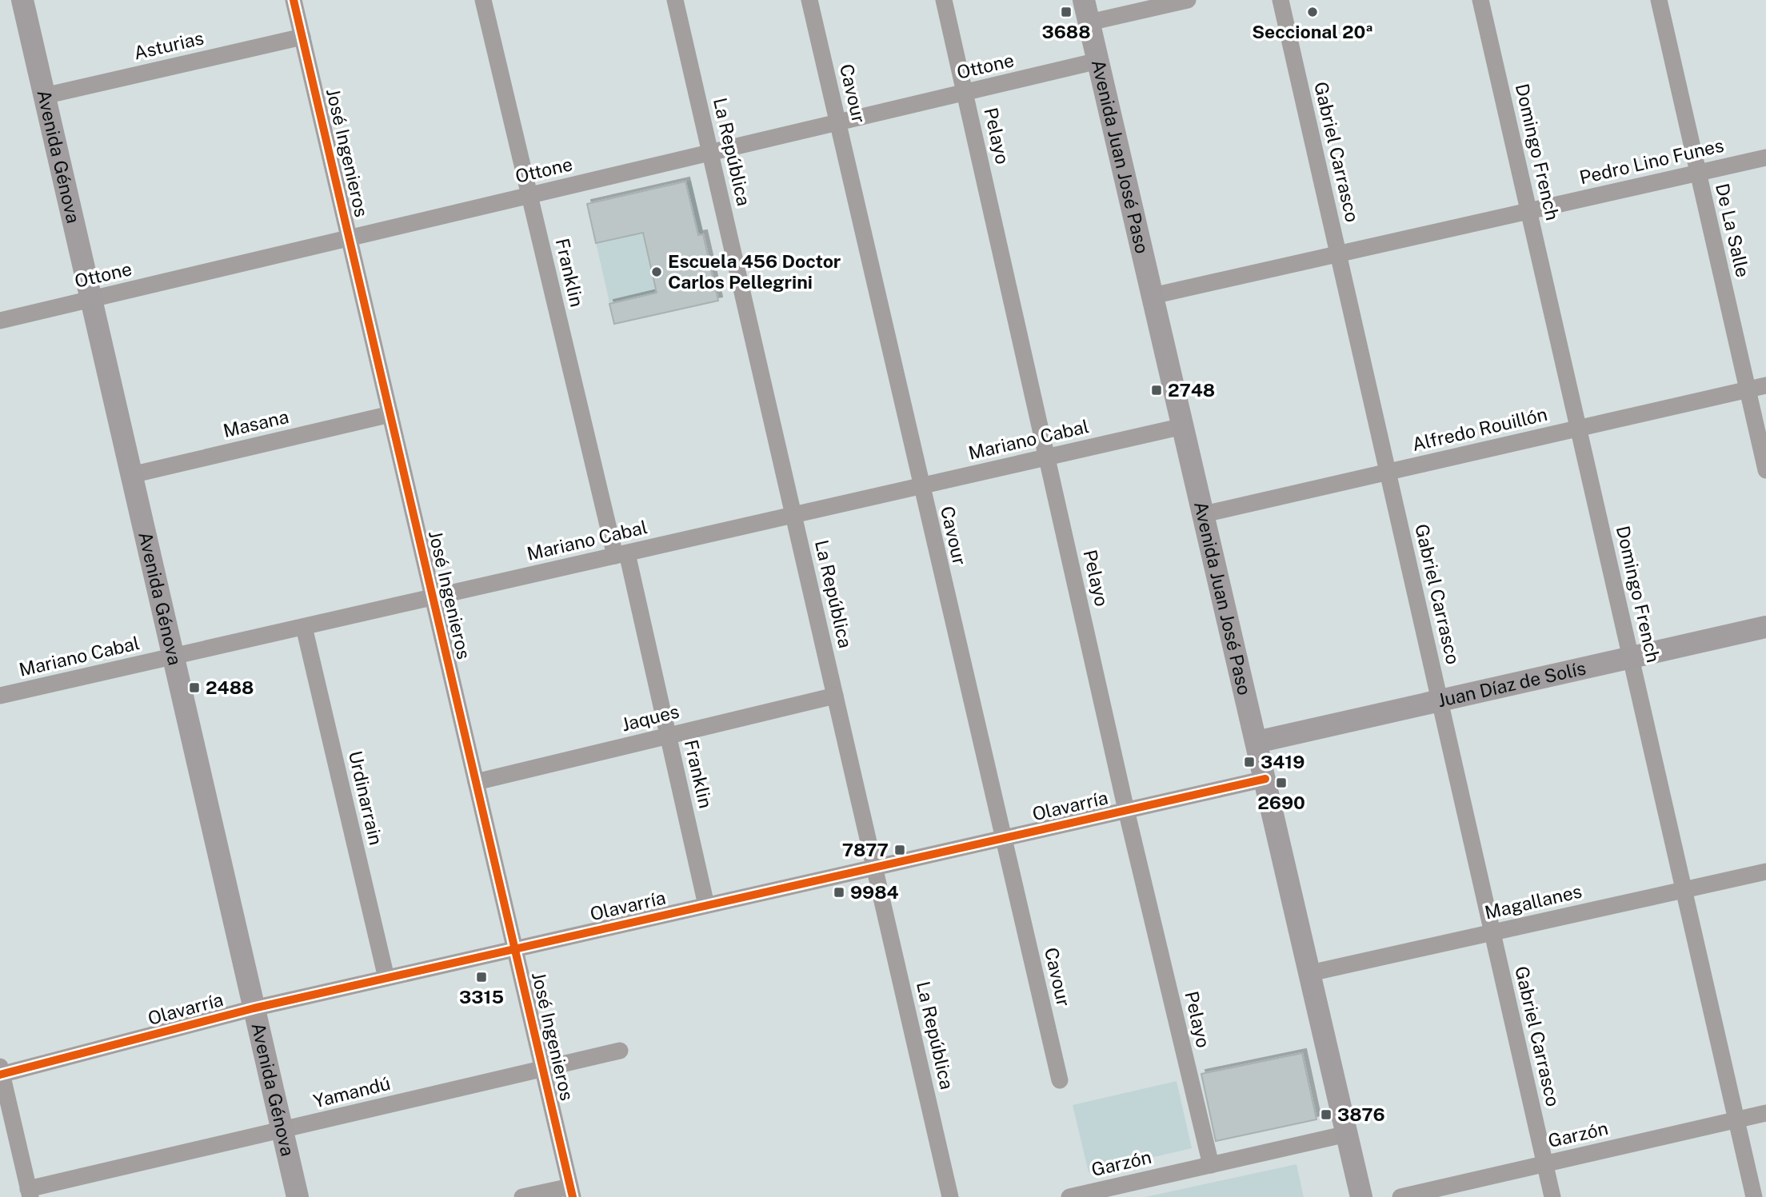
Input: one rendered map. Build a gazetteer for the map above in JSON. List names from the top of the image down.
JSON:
{
  "streets": {
    "main road": ["Avenida Génova", "Avenida Juan José Paso", "Juan Díaz de Solís"],
    "street": [
      "Asturias",
      "Ottone",
      "Cavour",
      "Pelayo",
      "La República",
      "Gabriel Carrasco",
      "Domingo French",
      "José Ingenieros",
      "Pedro Lino Funes",
      "De La Salle",
      "Franklin",
      "Masana",
      "Alfredo Rouillón",
      "Mariano Cabal",
      "Jaques",
      "Urdinarrain",
      "Olavarría",
      "Magallanes",
      "Yamandú",
      "Garzón"
    ]
  },
  "crossings": [
    ["Asturias", "José Ingenieros"],
    ["Asturias", "Avenida Génova"],
    ["Ottone", "Cavour"],
    ["Ottone", "Pelayo"],
    ["Ottone", "La República"],
    ["Ottone", "José Ingenieros"],
    ["Ottone", "Avenida Génova"],
    ["Ottone", "Avenida Juan José Paso"],
    ["Ottone", "Franklin"],
    ["Cavour", "Mariano Cabal"],
    ["Cavour", "Olavarría"],
    ["Pelayo", "Mariano Cabal"],
    ["Pelayo", "Olavarría"],
    ["Pelayo", "Garzón"],
    ["La República", "Mariano Cabal"],
    ["La República", "Jaques"],
    ["La República", "Olavarría"],
    ["Gabriel Carrasco", "Pedro Lino Funes"],
    ["Gabriel Carrasco", "Alfredo Rouillón"],
    ["Gabriel Carrasco", "Juan Díaz de Solís"],
    ["Gabriel Carrasco", "Magallanes"],
    ["Gabriel Carrasco", "Garzón"],
    ["Domingo French", "Pedro Lino Funes"],
    ["Domingo French", "Alfredo Rouillón"],
    ["Domingo French", "Juan Díaz de Solís"],
    ["Domingo French", "Magallanes"],
    ["Domingo French", "Garzón"],
    ["José Ingenieros", "Masana"],
    ["José Ingenieros", "Mariano Cabal"],
    ["José Ingenieros", "Jaques"],
    ["José Ingenieros", "Olavarría"],
    ["José Ingenieros", "Yamandú"],
    ["Avenida Génova", "Masana"],
    ["Avenida Génova", "Mariano Cabal"],
    ["Avenida Génova", "Olavarría"],
    ["Avenida Génova", "Yamandú"],
    ["Avenida Juan José Paso", "Pedro Lino Funes"],
    ["Avenida Juan José Paso", "Alfredo Rouillón"],
    ["Avenida Juan José Paso", "Mariano Cabal"],
    ["Avenida Juan José Paso", "Juan Díaz de Solís"],
    ["Avenida Juan José Paso", "Olavarría"],
    ["Avenida Juan José Paso", "Magallanes"],
    ["Avenida Juan José Paso", "Garzón"],
    ["Pedro Lino Funes", "De La Salle"],
    ["De La Salle", "Alfredo Rouillón"],
    ["Franklin", "Mariano Cabal"],
    ["Franklin", "Jaques"],
    ["Franklin", "Olavarría"],
    ["Mariano Cabal", "Urdinarrain"],
    ["Urdinarrain", "Olavarría"]
  ],
  "places": {
    "transit": [
      "3688",
      "2748",
      "2488",
      "3419",
      "2690",
      "7877",
      "9984",
      "3315",
      "3876"
    ],
    "other": ["Seccional 20ª", "Escuela 456 Doctor Carlos Pellegrini"]
  }
}
